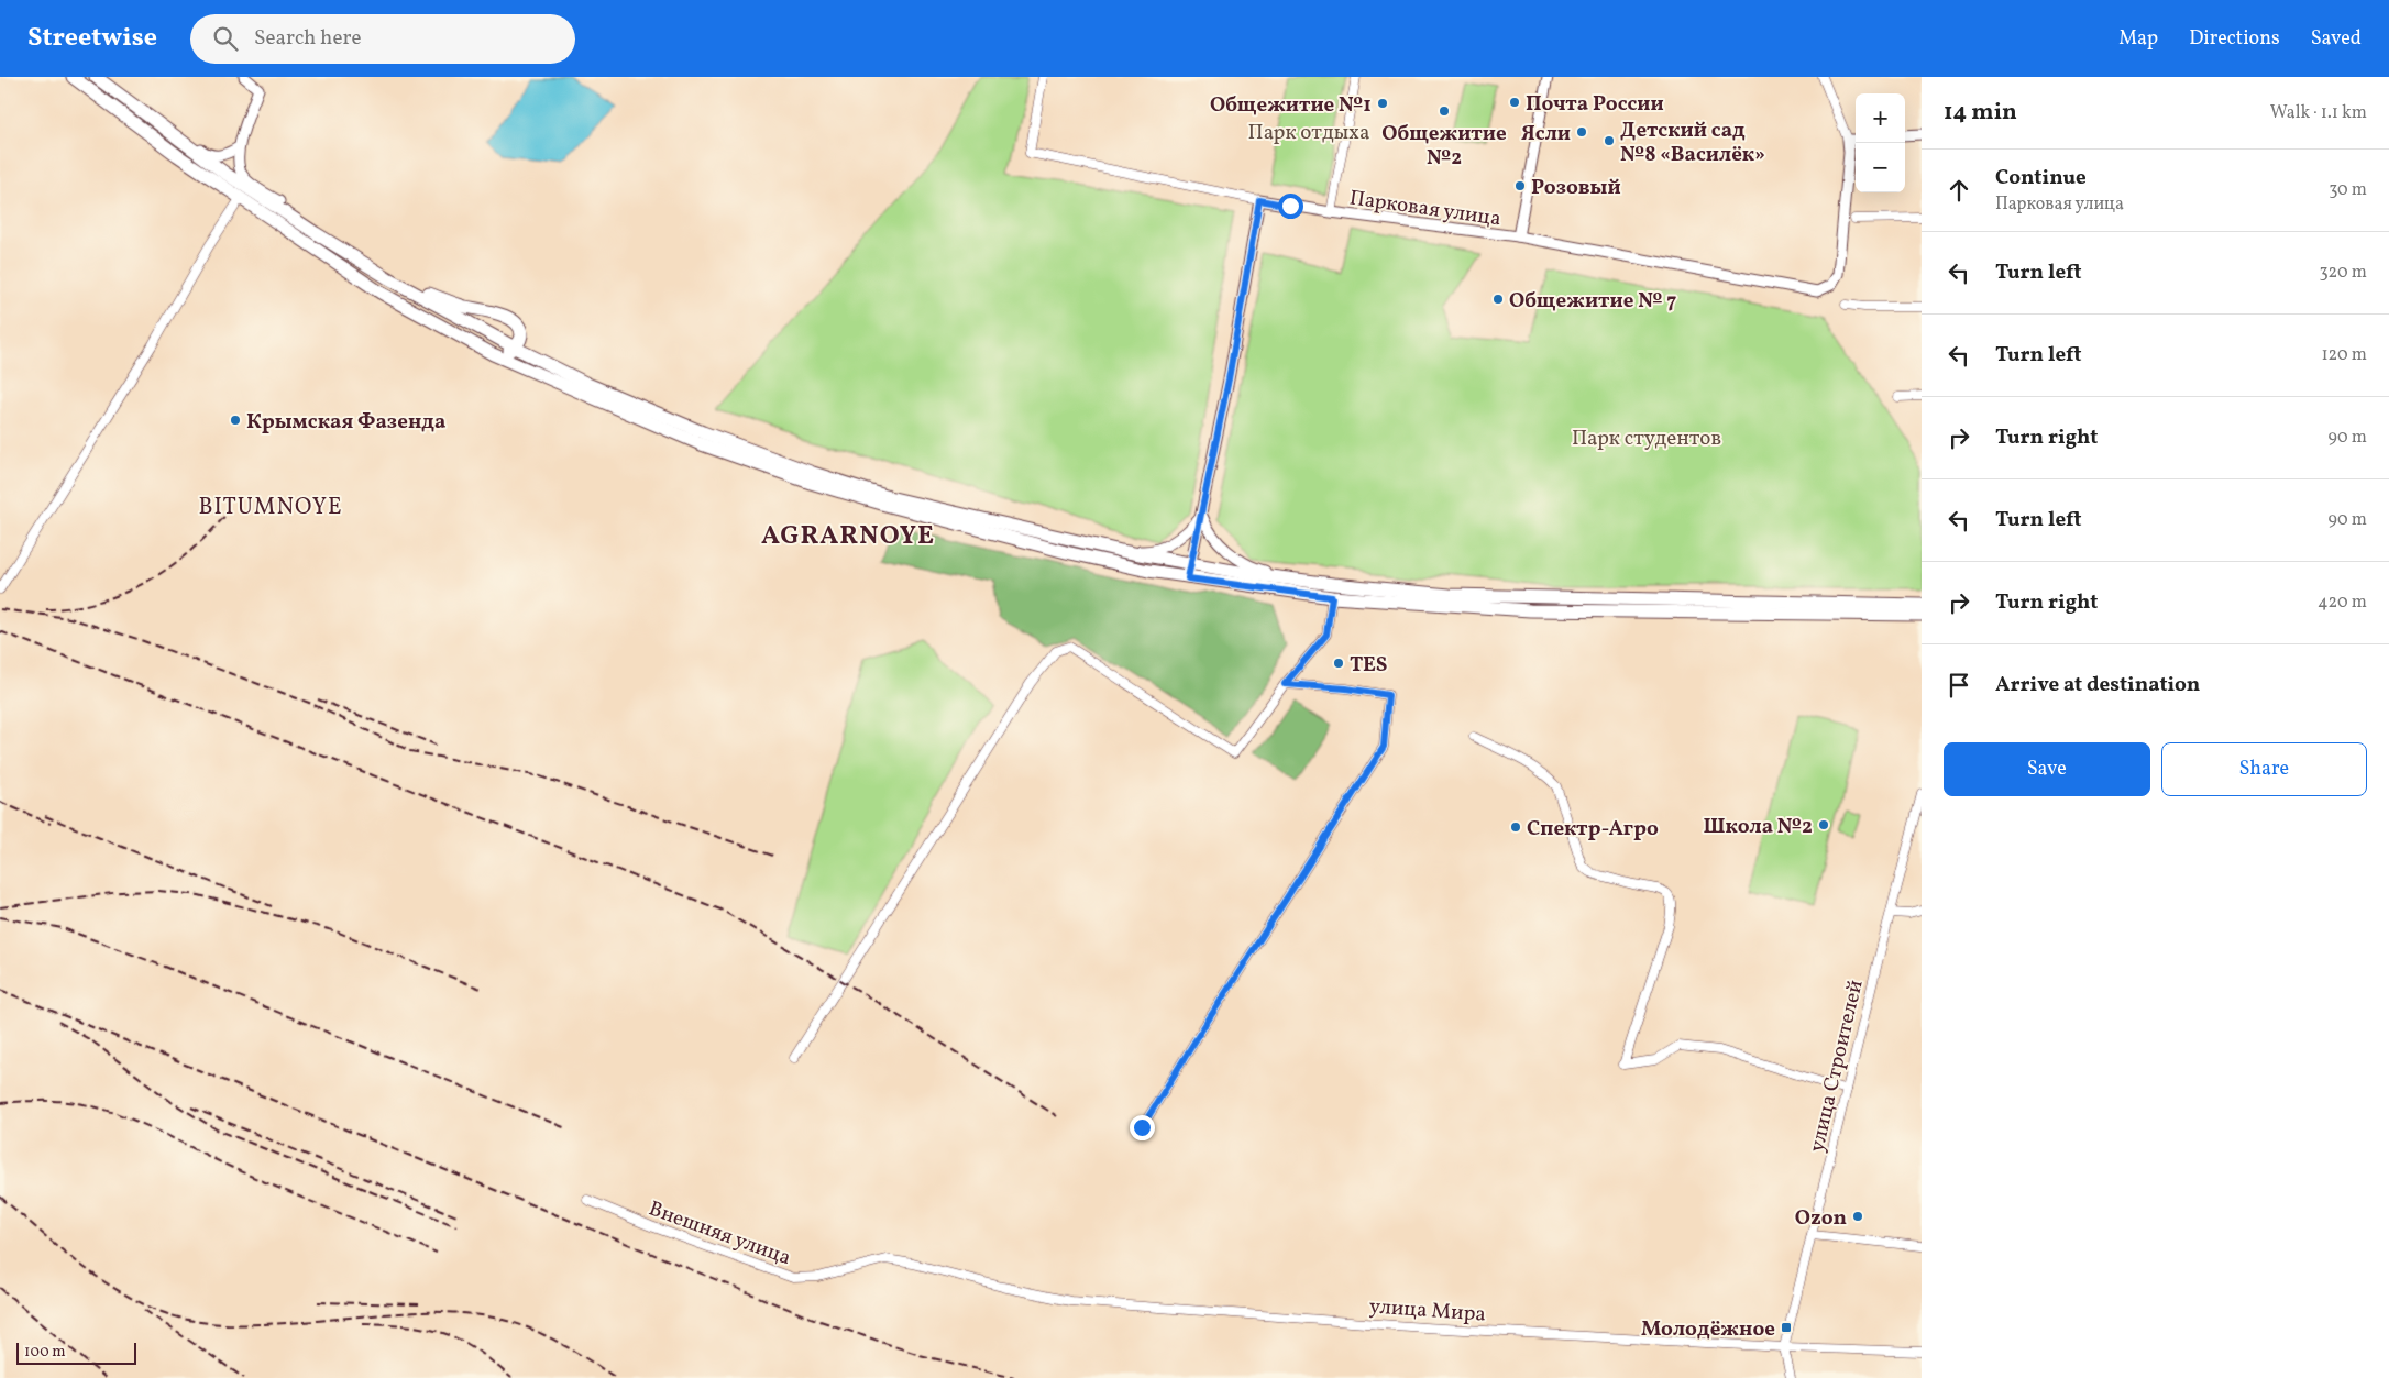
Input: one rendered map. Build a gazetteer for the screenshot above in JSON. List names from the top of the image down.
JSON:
{
  "streets": {
    "street": [
      "Парковая улица",
      "улица Строителей",
      "Внешняя улица",
      "улица Мира"
    ]
  },
  "crossings": [
    ["улица Строителей", "улица Мира"],
    ["Внешняя улица", "улица Мира"]
  ],
  "districts": ["BITUMNOYE", "AGRARNOYE"],
  "parks": ["Парк отдыха", "Парк студентов"],
  "places": {
    "other": [
      "Почта России",
      "Общежитие №1",
      "Общежитие №2",
      "Ясли",
      "Детский сад №8 «Василёк»",
      "Розовый",
      "Общежитие № 7",
      "Крымская Фазенда",
      "TES",
      "Школа №2",
      "Спектр-Агро",
      "Ozon"
    ],
    "transit": ["Молодёжное"]
  },
  "scale_bar": "100 m",
  "page": {
    "header": "Streetwise",
    "search": "Search here",
    "nav": ["Map", "Directions", "Saved"],
    "heading": ["14 min", "Walk · 1.1 km"],
    "map_buttons": ["+", "−"],
    "list": [
      ["Continue", "Парковая улица", "30 m"],
      ["Turn left", "320 m"],
      ["Turn left", "120 m"],
      ["Turn right", "90 m"],
      ["Turn left", "90 m"],
      ["Turn right", "420 m"],
      "Arrive at destination"
    ],
    "buttons": ["Save", "Share"],
    "scale": "100 m"
  }
}
